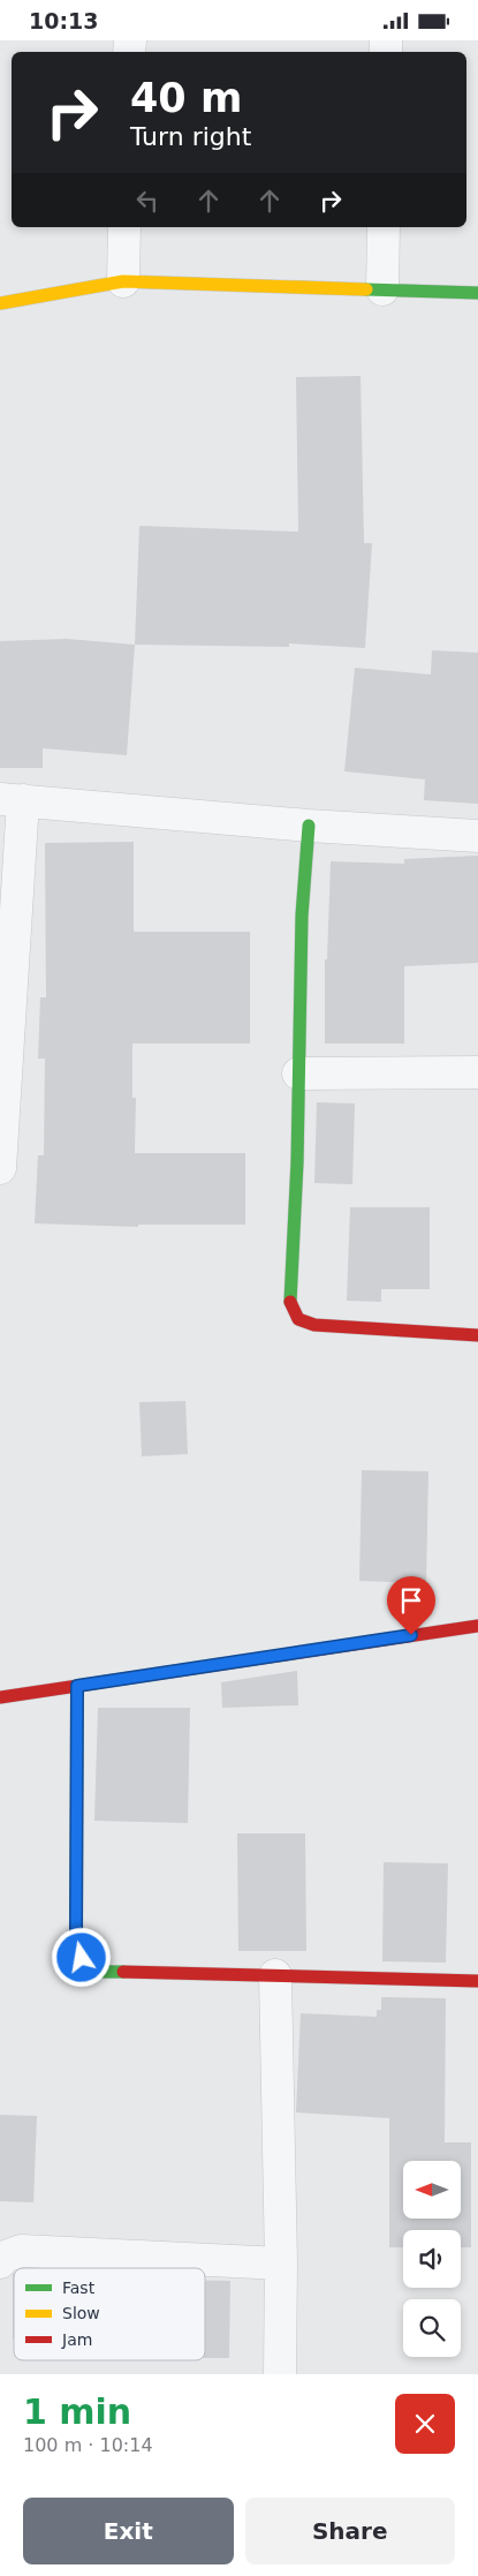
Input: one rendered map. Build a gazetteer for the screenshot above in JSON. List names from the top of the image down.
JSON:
{
  "legend": ["Fast", "Slow", "Jam"],
  "north": "left",
  "page": {
    "status": "10:13",
    "turn": ["40 m", "Turn right"],
    "heading": ["1 min", "100 m · 10:14"],
    "buttons": ["Exit", "Share"]
  }
}
